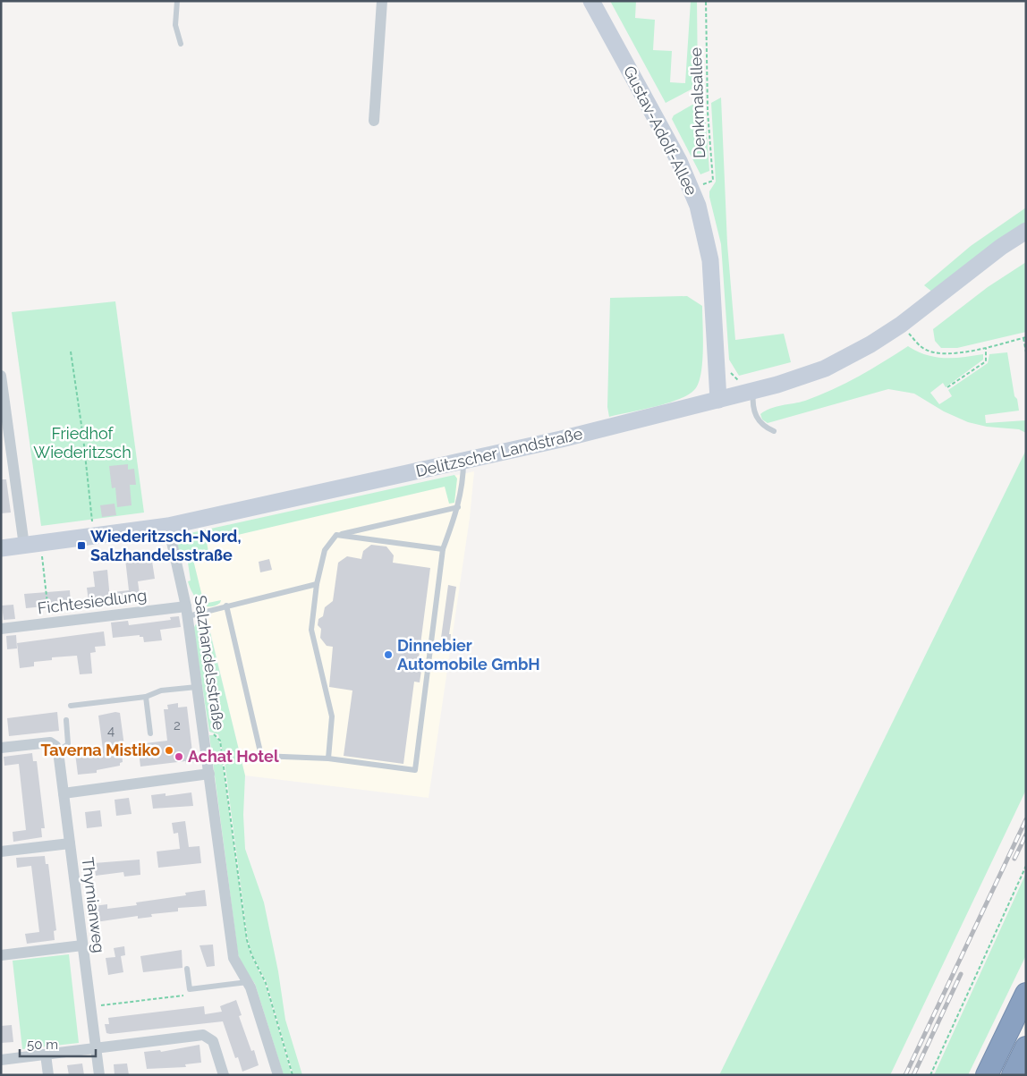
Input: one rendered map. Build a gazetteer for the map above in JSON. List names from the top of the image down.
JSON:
{
  "streets": {
    "street": [
      "Gustav-Adolf-Allee",
      "Delitzscher Landstraße",
      "Fichtesiedlung",
      "Salzhandelsstraße",
      "Thymianweg"
    ],
    "path": ["Denkmalsallee"]
  },
  "crossings": [
    ["Denkmalsallee", "Gustav-Adolf-Allee"],
    ["Gustav-Adolf-Allee", "Delitzscher Landstraße"],
    ["Delitzscher Landstraße", "Salzhandelsstraße"],
    ["Fichtesiedlung", "Salzhandelsstraße"]
  ],
  "parks": ["Friedhof Wiederitzsch"],
  "places": {
    "transit": ["Wiederitzsch-Nord, Salzhandelsstraße"],
    "other": ["Dinnebier Automobile GmbH", "Taverna Mistiko", "Achat Hotel"]
  },
  "house_numbers": ["2", "4"],
  "scale_bar": "50 m"
}
